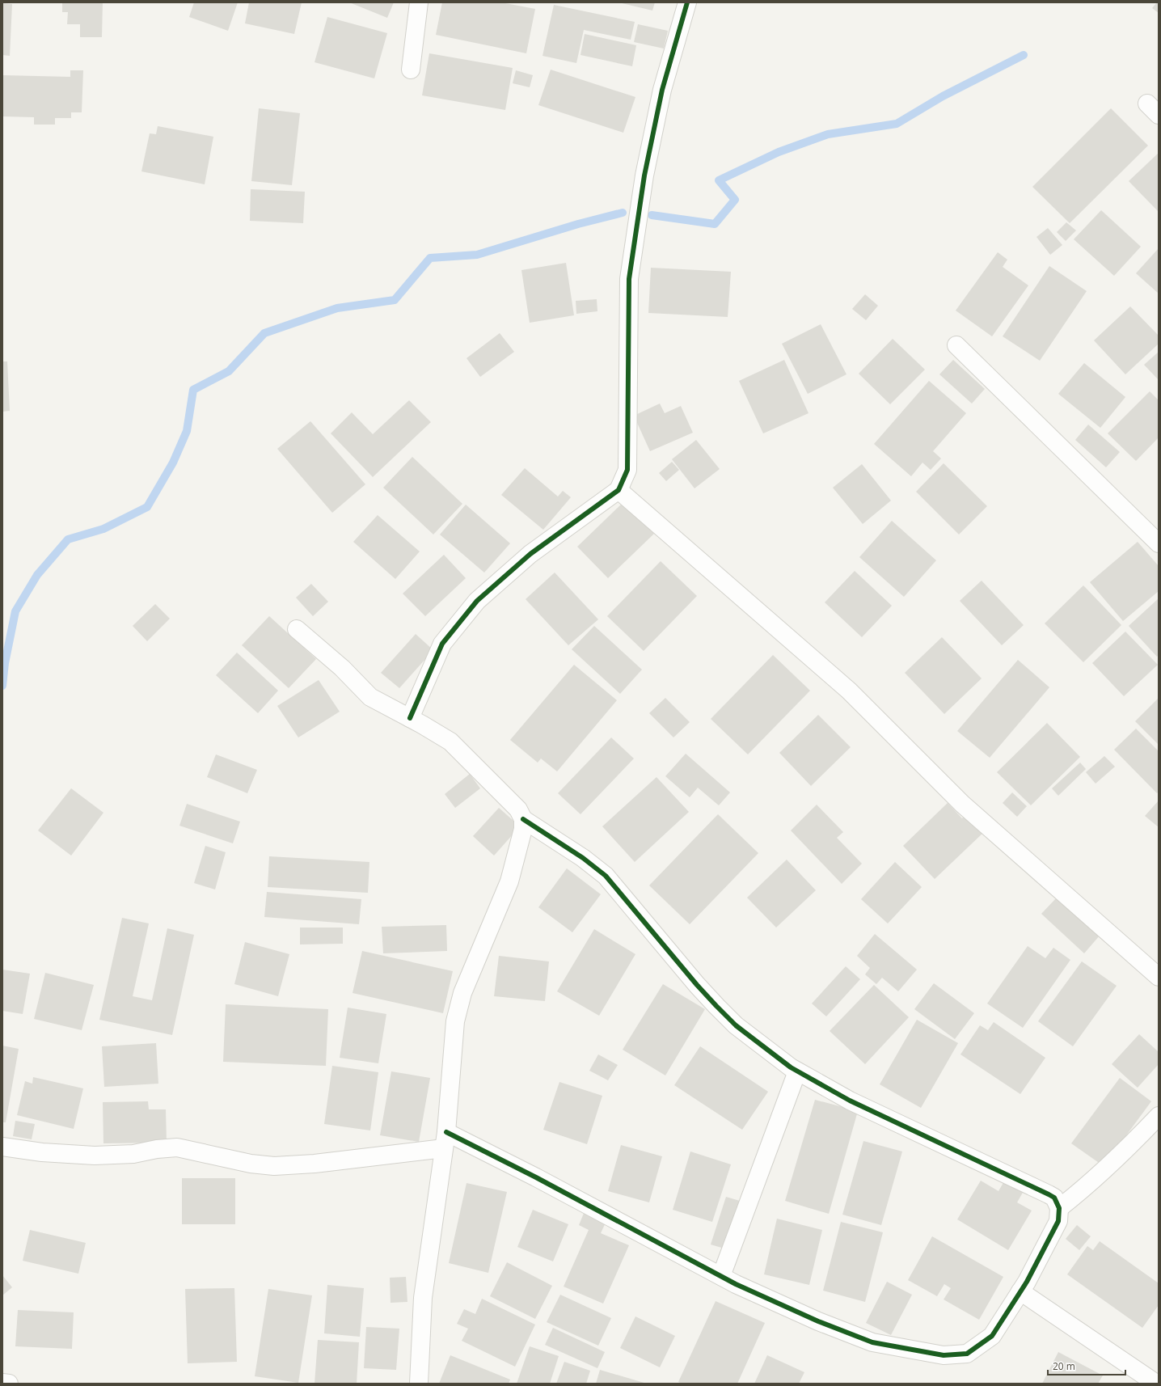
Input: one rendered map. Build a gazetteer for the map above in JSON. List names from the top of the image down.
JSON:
{
  "scale_bar": "20 m"
}
